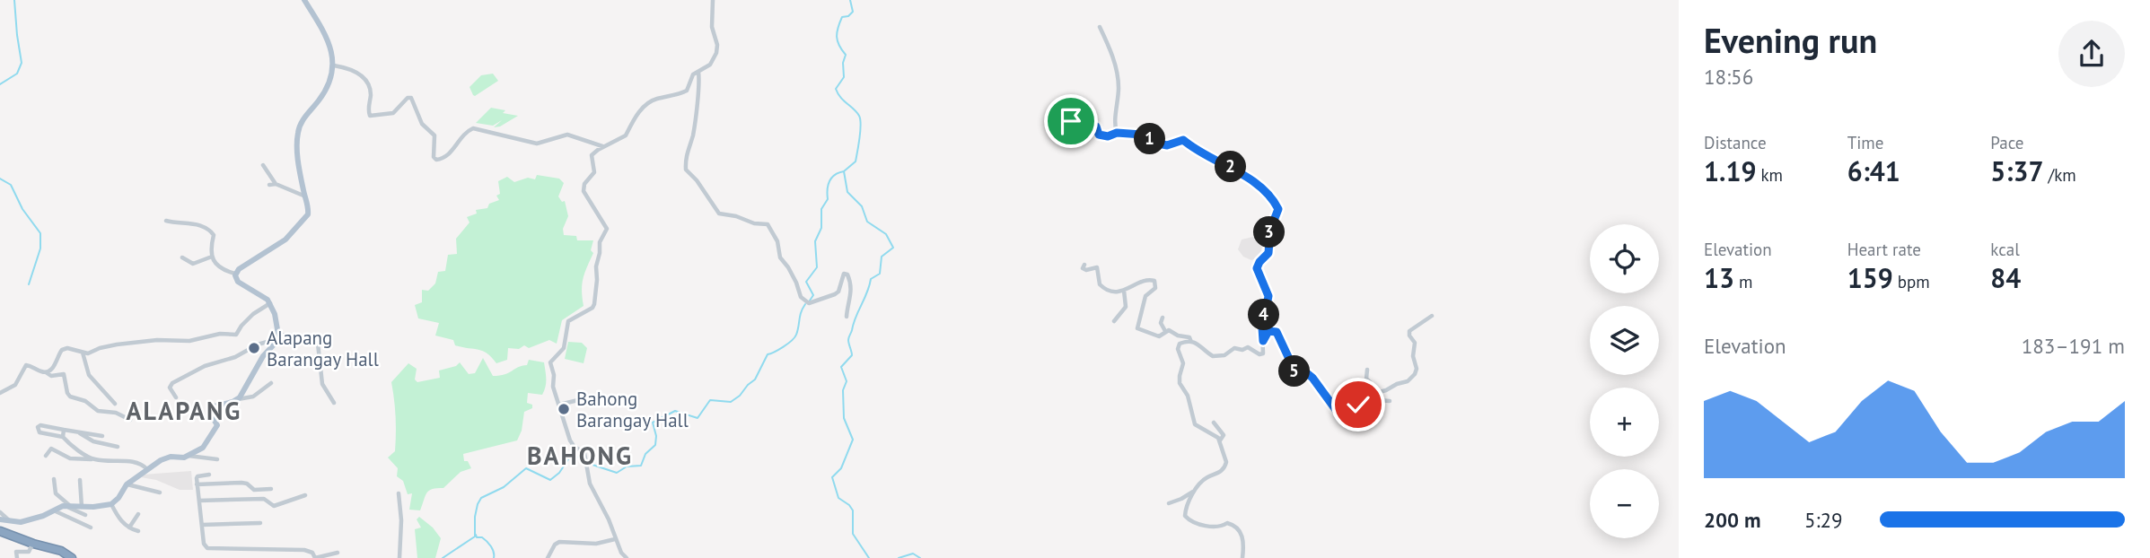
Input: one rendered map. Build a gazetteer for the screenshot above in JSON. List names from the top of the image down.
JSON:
{
  "districts": ["ALAPANG", "BAHONG"],
  "places": ["Alapang Barangay Hall", "Bahong Barangay Hall"],
  "page": {
    "heading": ["Evening run", "18:56"],
    "stats": [
      ["Distance", "1.19 km"],
      ["Time", "6:41"],
      ["Pace", "5:37 /km"],
      ["Elevation", "13 m"],
      ["Heart rate", "159 bpm"],
      ["kcal", "84"]
    ],
    "pins": [
      "1",
      "2",
      "3",
      "4",
      "5"
    ],
    "map_buttons": ["+", "−"],
    "chart": ["Elevation", "183–191 m"],
    "list": [
      {
        "name": "200 m",
        "note": "5:29"
      }
    ]
  }
}
